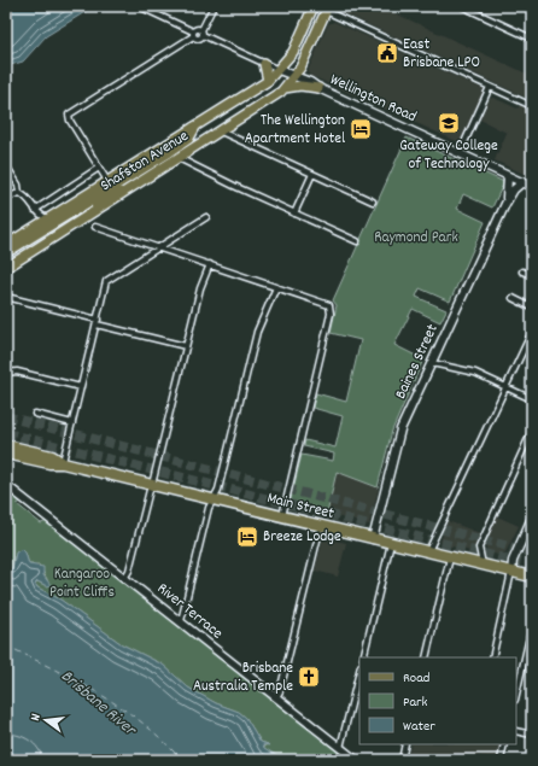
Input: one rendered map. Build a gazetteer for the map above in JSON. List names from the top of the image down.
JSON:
{
  "streets": {
    "highway": ["Main Street"],
    "main road": [
      "Wellington Road",
      "Shafston Avenue",
      "Baines Street",
      "River Terrace"
    ]
  },
  "crossings": [
    ["Wellington Road", "Shafston Avenue"],
    ["Wellington Road", "Baines Street"],
    ["Baines Street", "Main Street"]
  ],
  "water": ["Brisbane River"],
  "parks": ["Raymond Park", "Kangaroo Point Cliffs"],
  "places": {
    "public building": ["East Brisbane LPO"],
    "school or university": ["Gateway College of Technology"],
    "hotel": ["The Wellington Apartment Hotel", "Breeze Lodge"],
    "church": ["Brisbane Australia Temple"]
  },
  "legend": ["Road", "Park", "Water"],
  "north": "left"
}
